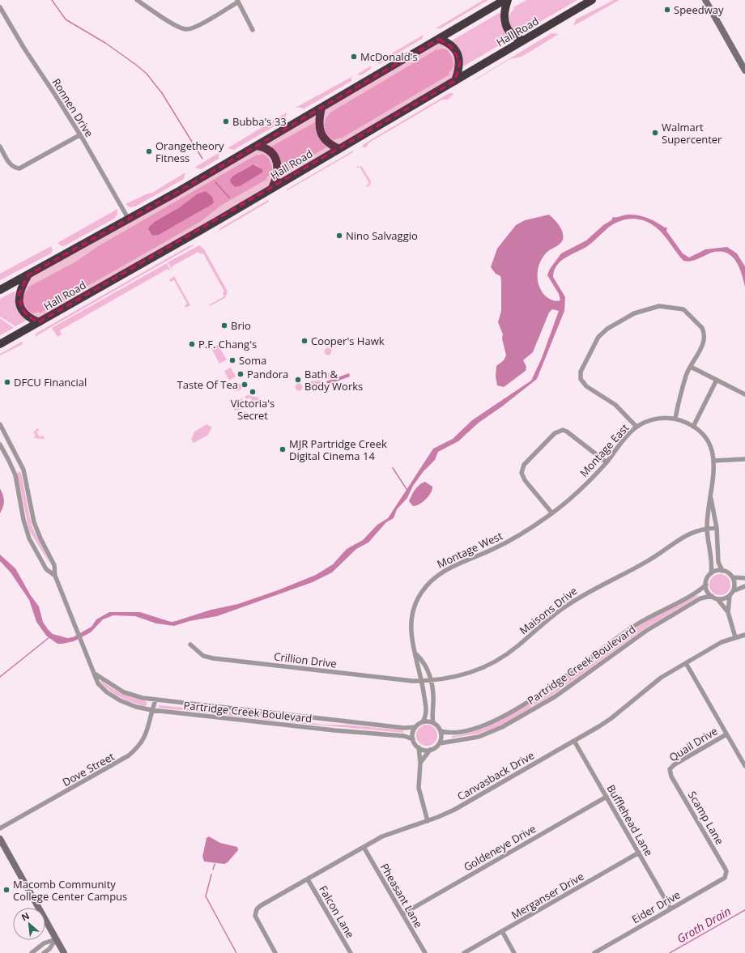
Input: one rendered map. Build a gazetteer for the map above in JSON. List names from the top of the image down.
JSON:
{
  "streets": {
    "highway": ["Hall Road"],
    "street": [
      "Ronnen Drive",
      "Montage East",
      "Montage West",
      "Maisons Drive",
      "Crillion Drive",
      "Partridge Creek Boulevard",
      "Quail Drive",
      "Dove Street",
      "Canvasback Drive",
      "Scamp Lane",
      "Bufflehead Lane",
      "Goldeneye Drive",
      "Pheasant Lane",
      "Merganser Drive",
      "Eider Drive",
      "Falcon Lane"
    ]
  },
  "crossings": [
    ["Montage East", "Montage West"],
    ["Montage East", "Maisons Drive"],
    ["Montage East", "Partridge Creek Boulevard"],
    ["Montage West", "Maisons Drive"],
    ["Montage West", "Crillion Drive"],
    ["Montage West", "Partridge Creek Boulevard"],
    ["Maisons Drive", "Crillion Drive"],
    ["Partridge Creek Boulevard", "Dove Street"],
    ["Quail Drive", "Scamp Lane"],
    ["Canvasback Drive", "Bufflehead Lane"],
    ["Canvasback Drive", "Pheasant Lane"],
    ["Canvasback Drive", "Falcon Lane"],
    ["Scamp Lane", "Eider Drive"],
    ["Bufflehead Lane", "Goldeneye Drive"],
    ["Bufflehead Lane", "Merganser Drive"],
    ["Bufflehead Lane", "Eider Drive"],
    ["Goldeneye Drive", "Pheasant Lane"]
  ],
  "water": ["Groth Drain"],
  "places": [
    "Speedway",
    "McDonald's",
    "Bubba's 33",
    "Walmart Supercenter",
    "Orangetheory Fitness",
    "Nino Salvaggio",
    "Brio",
    "Cooper's Hawk",
    "P.F. Chang's",
    "Soma",
    "Pandora",
    "Bath & Body Works",
    "DFCU Financial",
    "Taste Of Tea",
    "Victoria's Secret",
    "MJR Partridge Creek Digital Cinema 14",
    "Macomb Community College Center Campus"
  ],
  "north": "top left"
}
